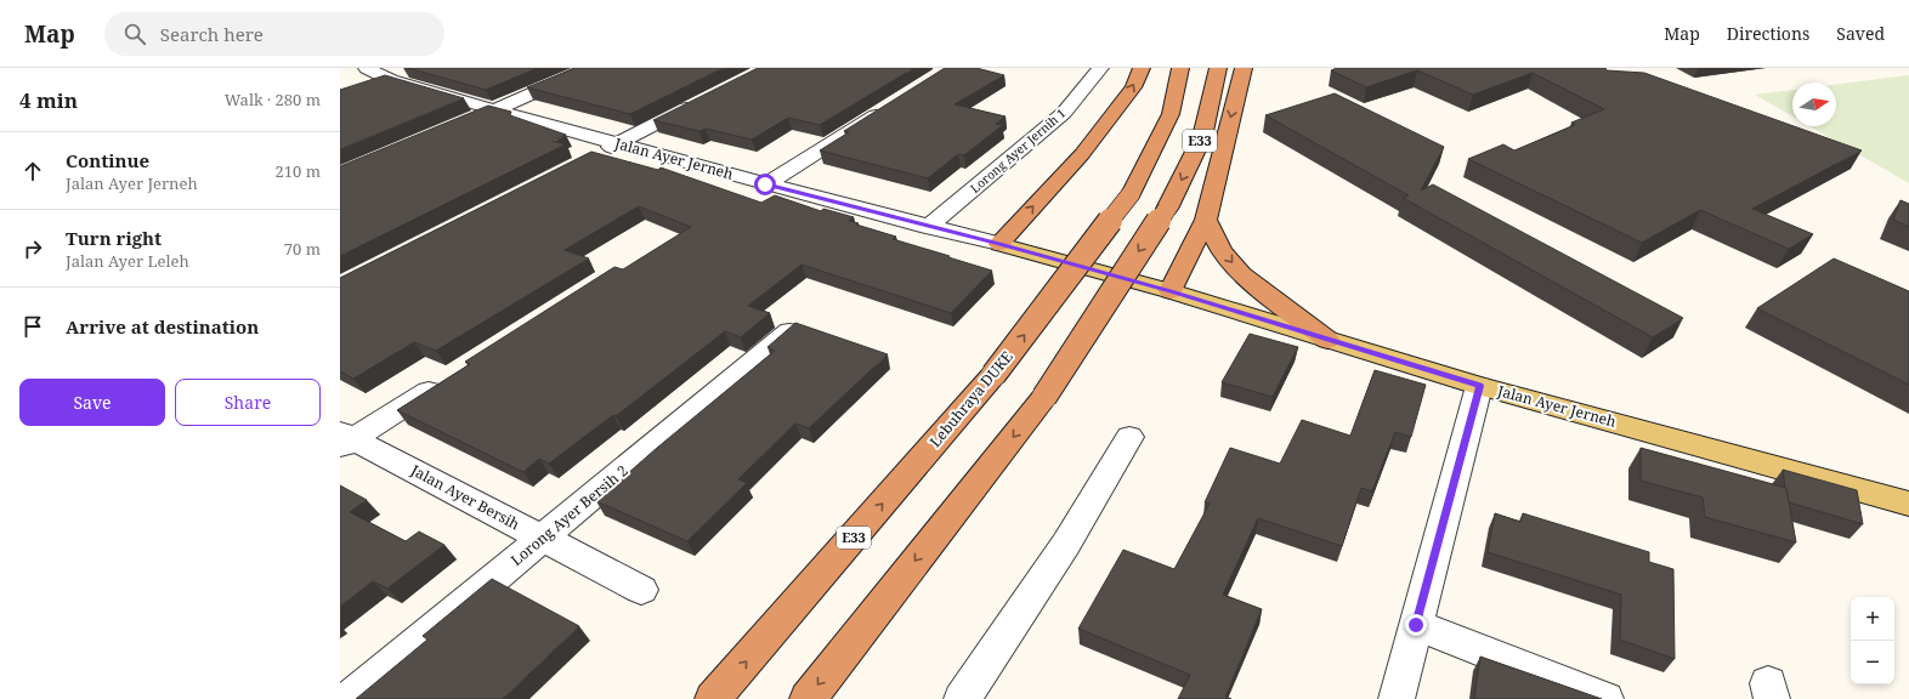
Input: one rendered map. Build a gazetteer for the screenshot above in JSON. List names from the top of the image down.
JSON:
{
  "streets": {
    "highway": ["E33", "Lebuhraya DUKE"],
    "main road": ["Jalan Ayer Jerneh"],
    "street": ["Lorong Ayer Jernih 1", "Jalan Ayer Bersih", "Lorong Ayer Bersih 2"]
  },
  "crossings": [
    ["Lorong Ayer Jernih 1", "Jalan Ayer Jerneh"],
    ["Jalan Ayer Bersih", "Lorong Ayer Bersih 2"]
  ],
  "north": "right",
  "page": {
    "header": "Map",
    "search": "Search here",
    "nav": ["Map", "Directions", "Saved"],
    "heading": ["4 min", "Walk · 280 m"],
    "list": [
      ["Continue", "Jalan Ayer Jerneh", "210 m"],
      ["Turn right", "Jalan Ayer Leleh", "70 m"],
      "Arrive at destination"
    ],
    "buttons": ["Save", "Share"],
    "map_buttons": ["+", "−"]
  }
}
